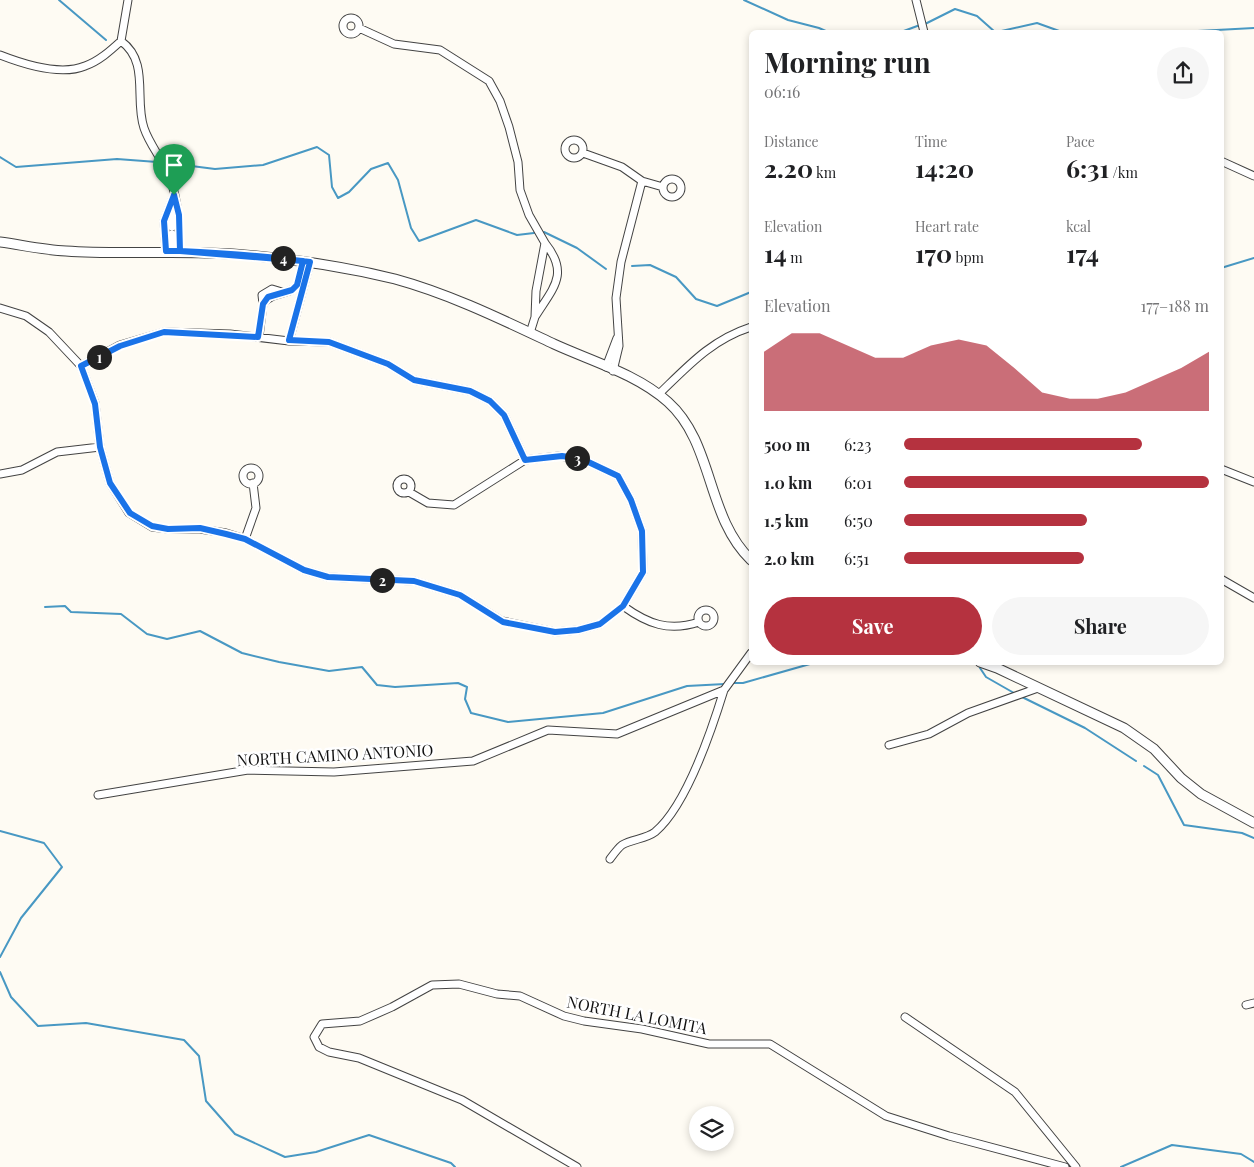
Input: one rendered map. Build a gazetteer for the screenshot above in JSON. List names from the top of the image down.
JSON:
{
  "streets": {
    "street": ["NORTH CAMINO ANTONIO", "NORTH LA LOMITA"]
  },
  "page": {
    "heading": ["Morning run", "06:16"],
    "stats": [
      ["Distance", "2.20 km"],
      ["Time", "14:20"],
      ["Pace", "6:31 /km"],
      ["Elevation", "14 m"],
      ["Heart rate", "170 bpm"],
      ["kcal", "174"]
    ],
    "pins": [
      "4",
      "1",
      "3",
      "2"
    ],
    "chart": ["Elevation", "177–188 m"],
    "list": [
      {
        "name": "500 m",
        "note": "6:23"
      },
      {
        "name": "1.0 km",
        "note": "6:01"
      },
      {
        "name": "1.5 km",
        "note": "6:50"
      },
      {
        "name": "2.0 km",
        "note": "6:51"
      }
    ],
    "buttons": ["Save", "Share"]
  }
}
